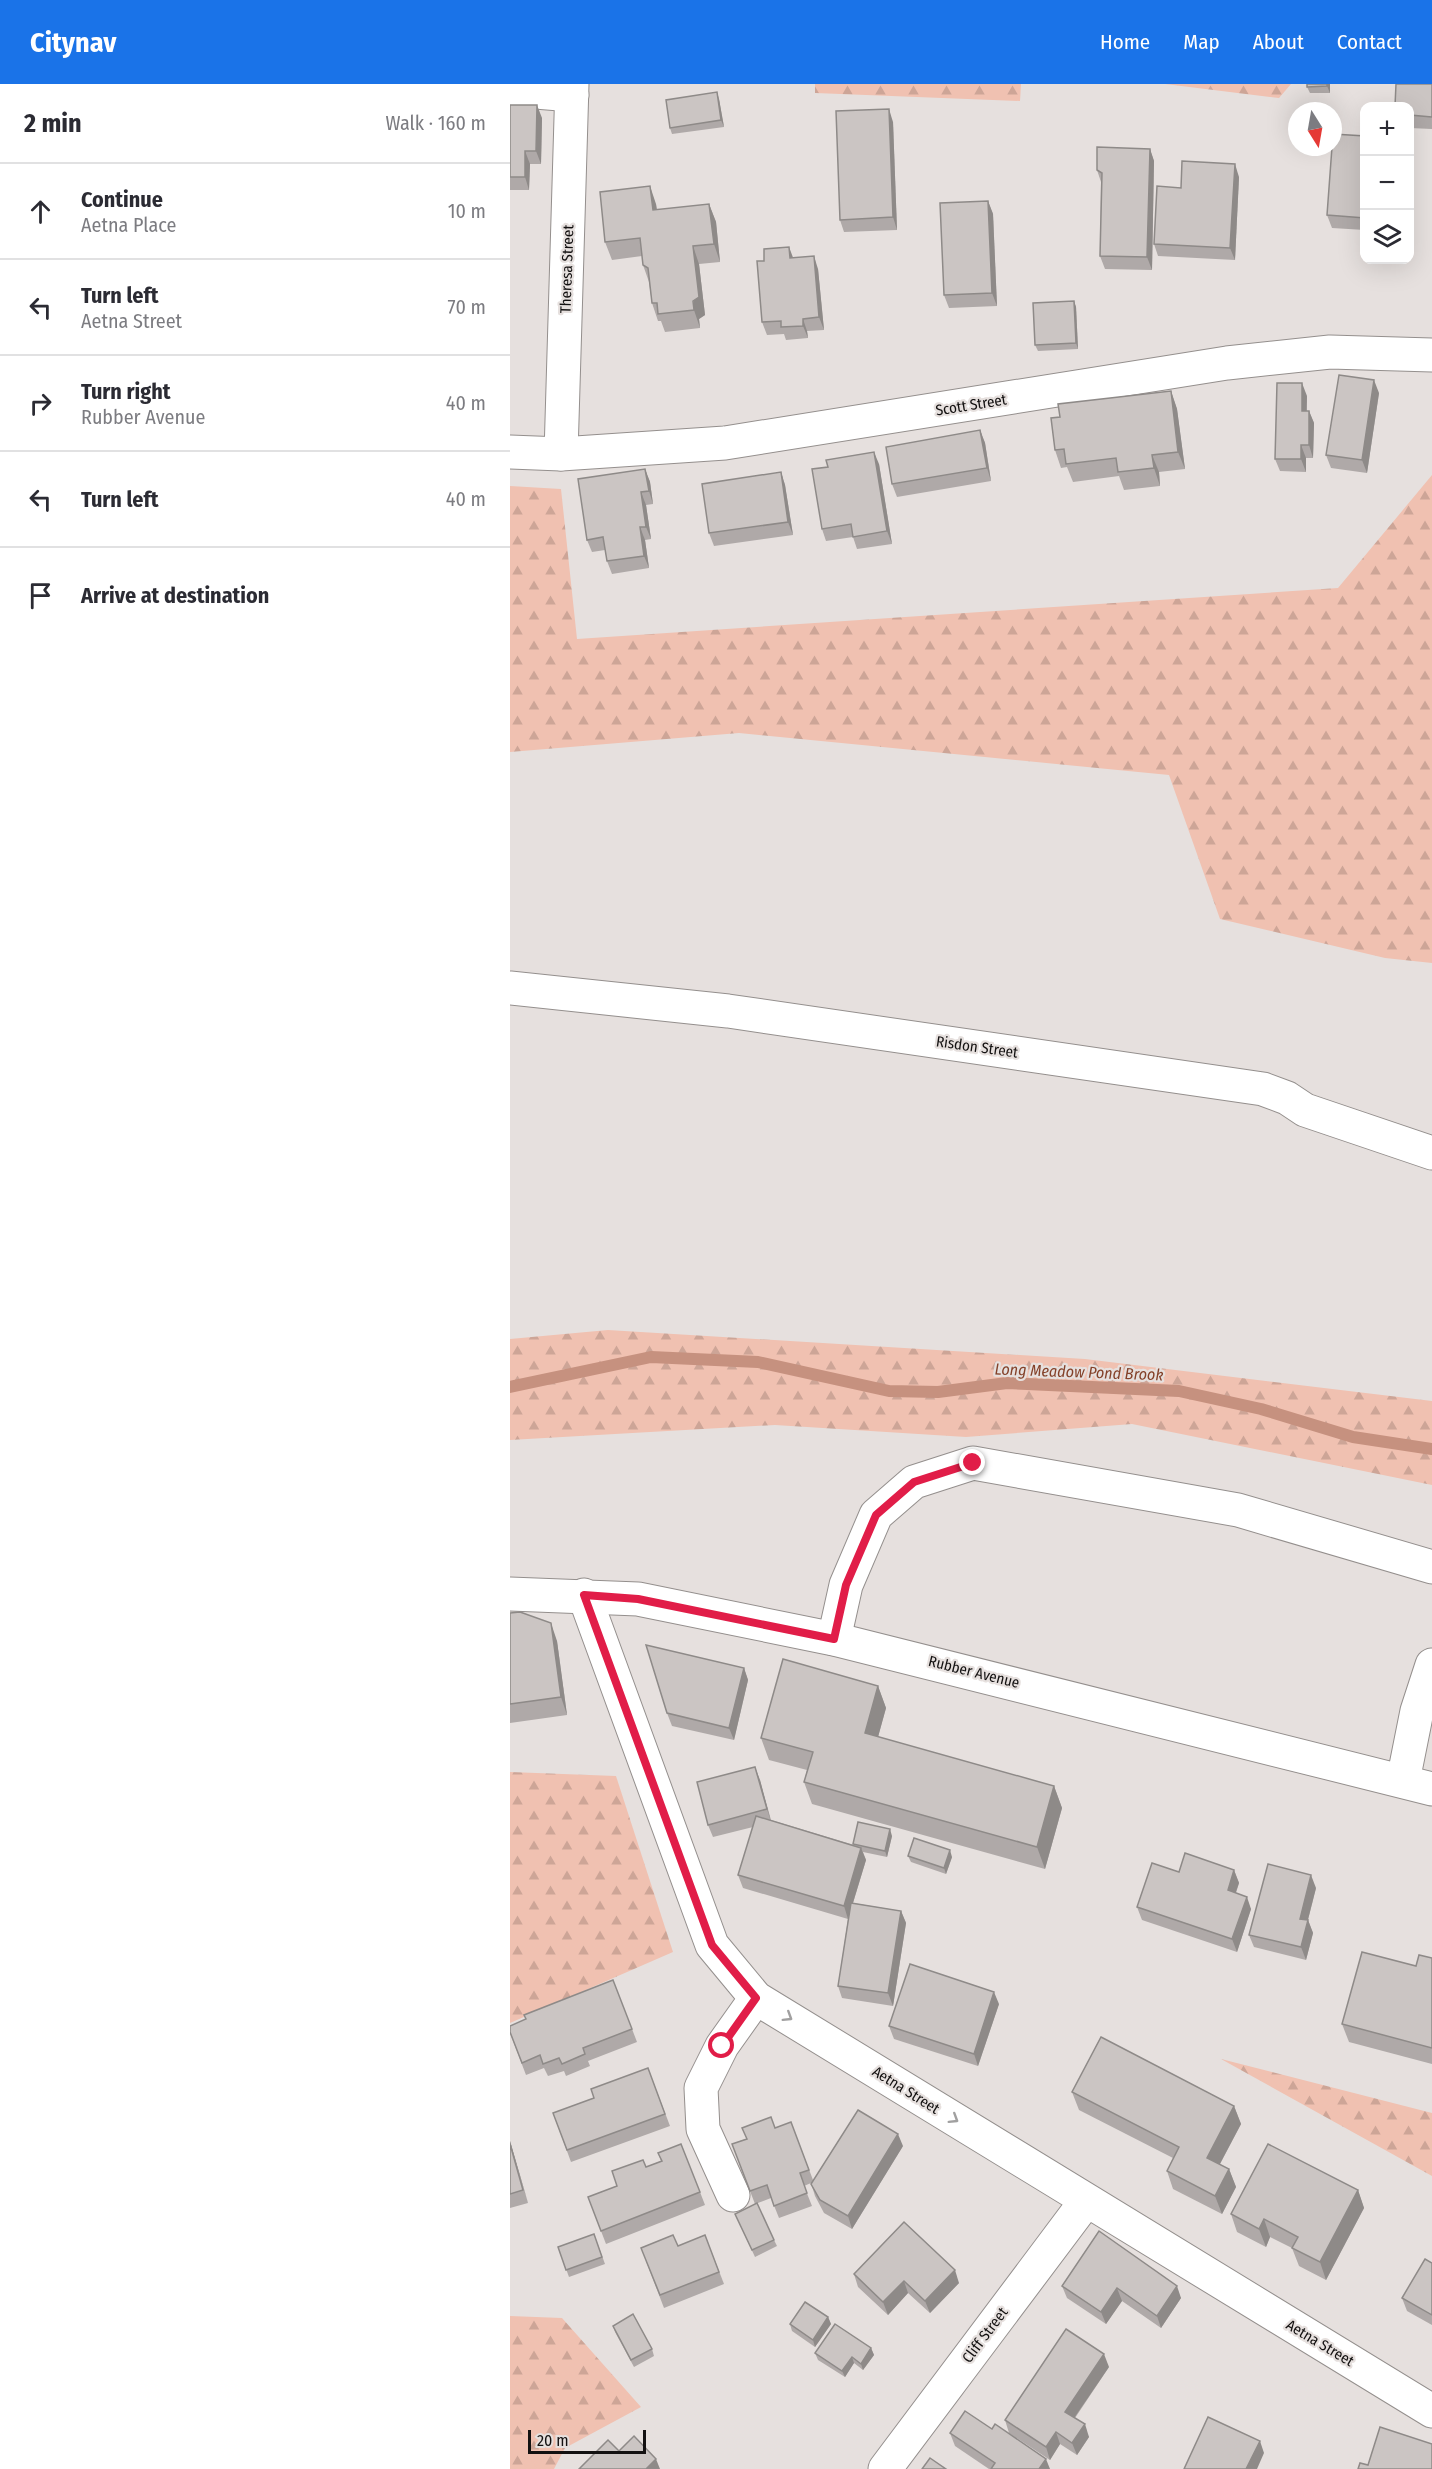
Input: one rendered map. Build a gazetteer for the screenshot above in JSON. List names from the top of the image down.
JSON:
{
  "streets": {
    "street": [
      "Theresa Street",
      "Scott Street",
      "Risdon Street",
      "Rubber Avenue",
      "Aetna Street",
      "Cliff Street"
    ]
  },
  "crossings": [
    ["Theresa Street", "Scott Street"],
    ["Rubber Avenue", "Aetna Street"],
    ["Aetna Street", "Cliff Street"]
  ],
  "water": ["Long Meadow Pond Brook"],
  "scale_bar": "20 m",
  "north": "bottom",
  "page": {
    "header": "Citynav",
    "nav": [
      "Home",
      "Map",
      "About",
      "Contact"
    ],
    "heading": ["2 min", "Walk · 160 m"],
    "map_buttons": ["+", "−"],
    "list": [
      ["Continue", "Aetna Place", "10 m"],
      ["Turn left", "Aetna Street", "70 m"],
      ["Turn right", "Rubber Avenue", "40 m"],
      ["Turn left", "40 m"],
      "Arrive at destination"
    ],
    "scale": "20 m"
  }
}
